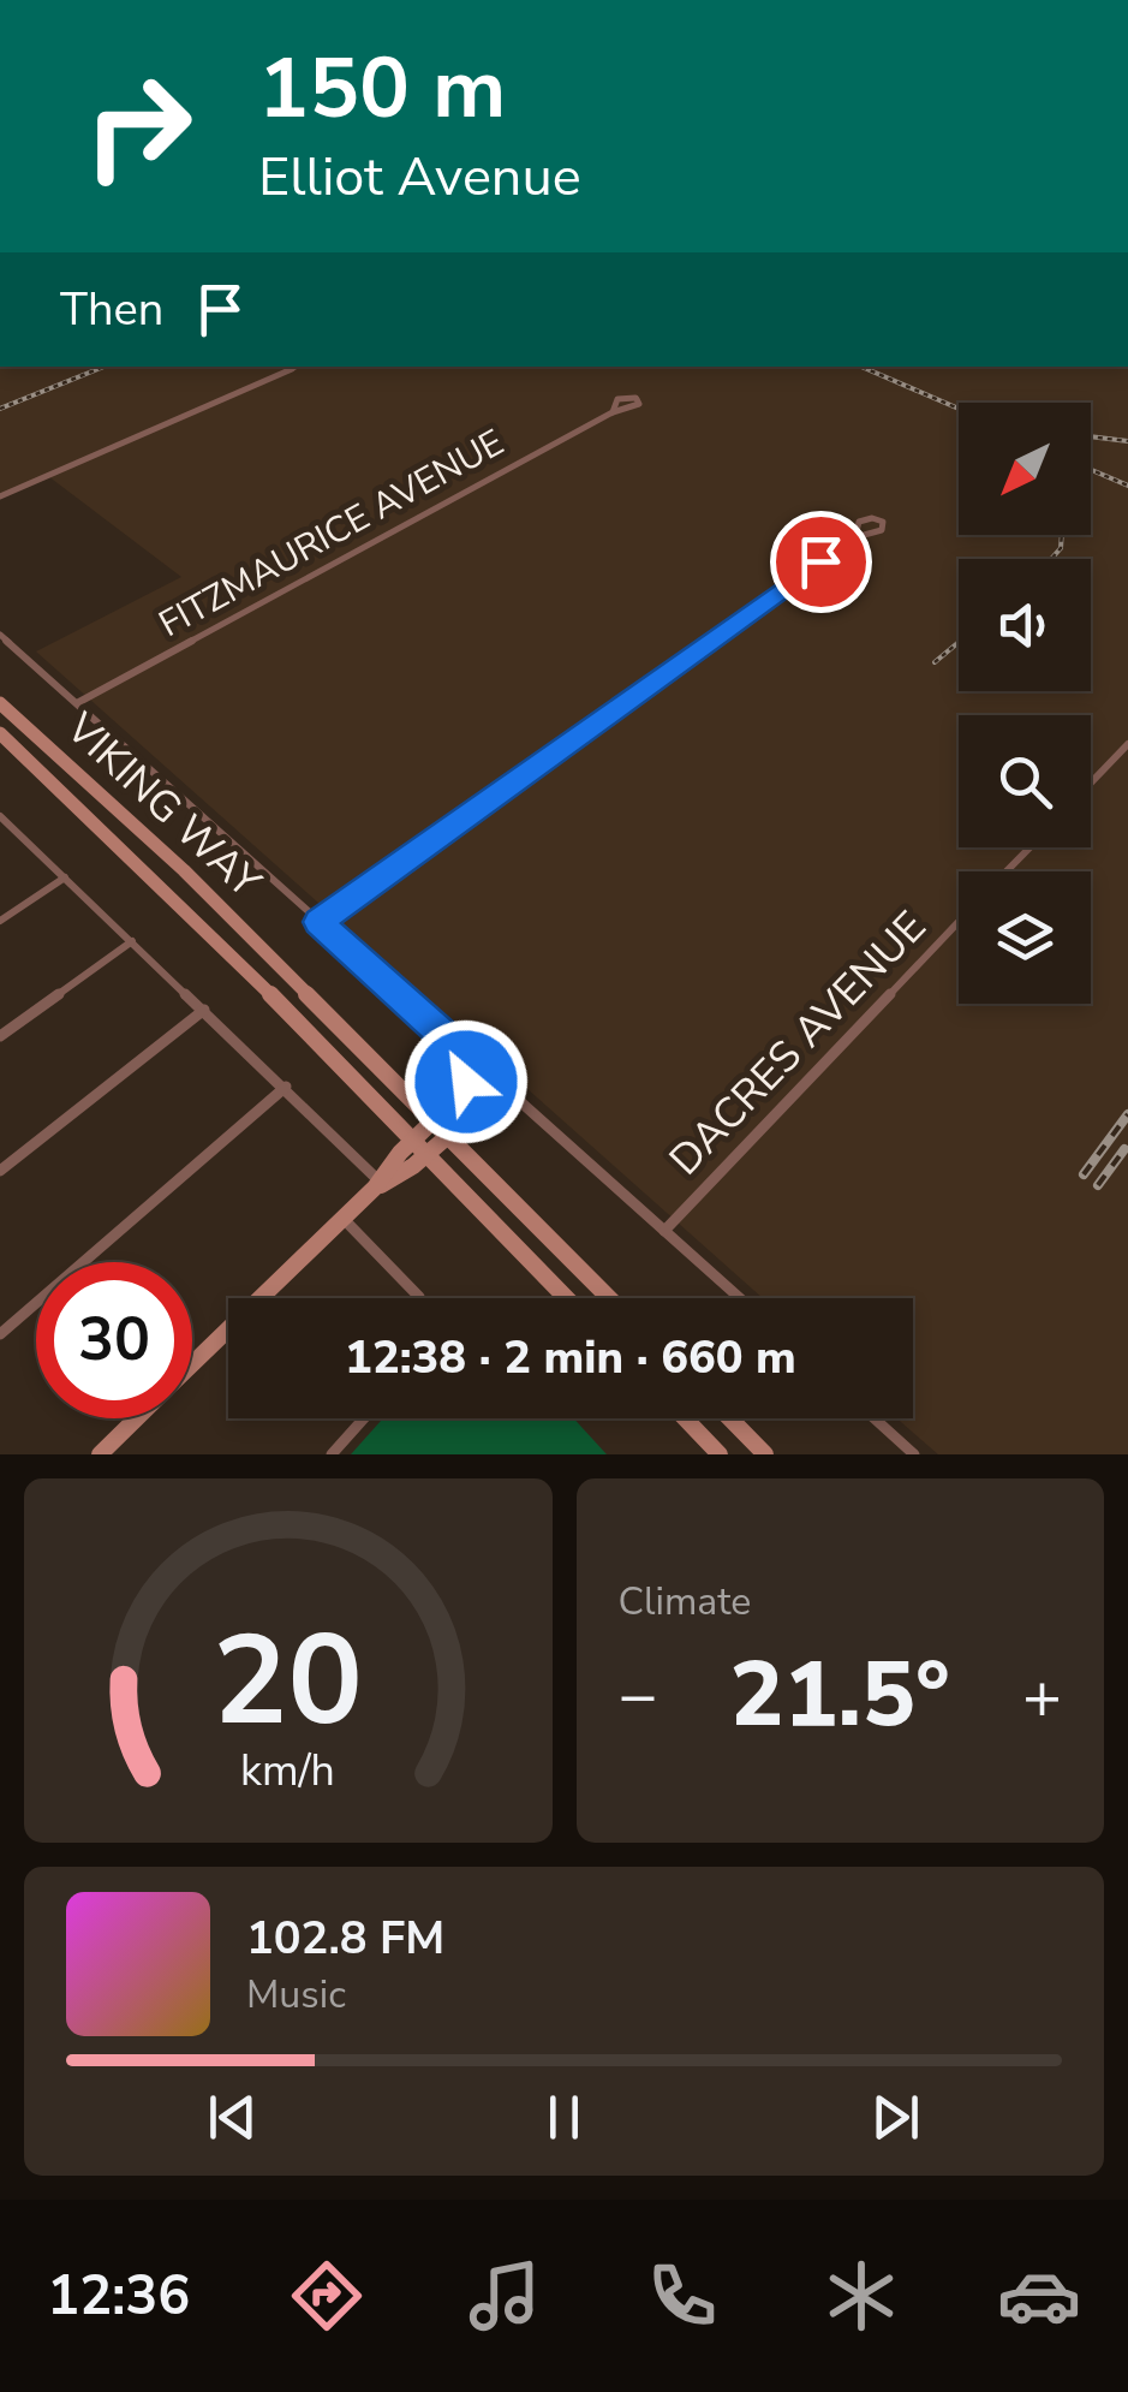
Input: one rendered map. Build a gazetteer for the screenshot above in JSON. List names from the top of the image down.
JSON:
{
  "streets": {
    "main road": ["VIKING WAY"],
    "street": ["FITZMAURICE AVENUE", "DACRES AVENUE"]
  },
  "north": "bottom left",
  "page": {
    "turn": ["150 m", "Elliot Avenue"],
    "then": "Then",
    "limit": "30",
    "trip": "12:38 · 2 min · 660 m",
    "tile": "Climate",
    "heat": ["−", "21.5°", "+"],
    "song": ["102.8 FM", "Music"],
    "tabs": "12:36",
    "gauge": ["20", "km/h"]
  }
}
